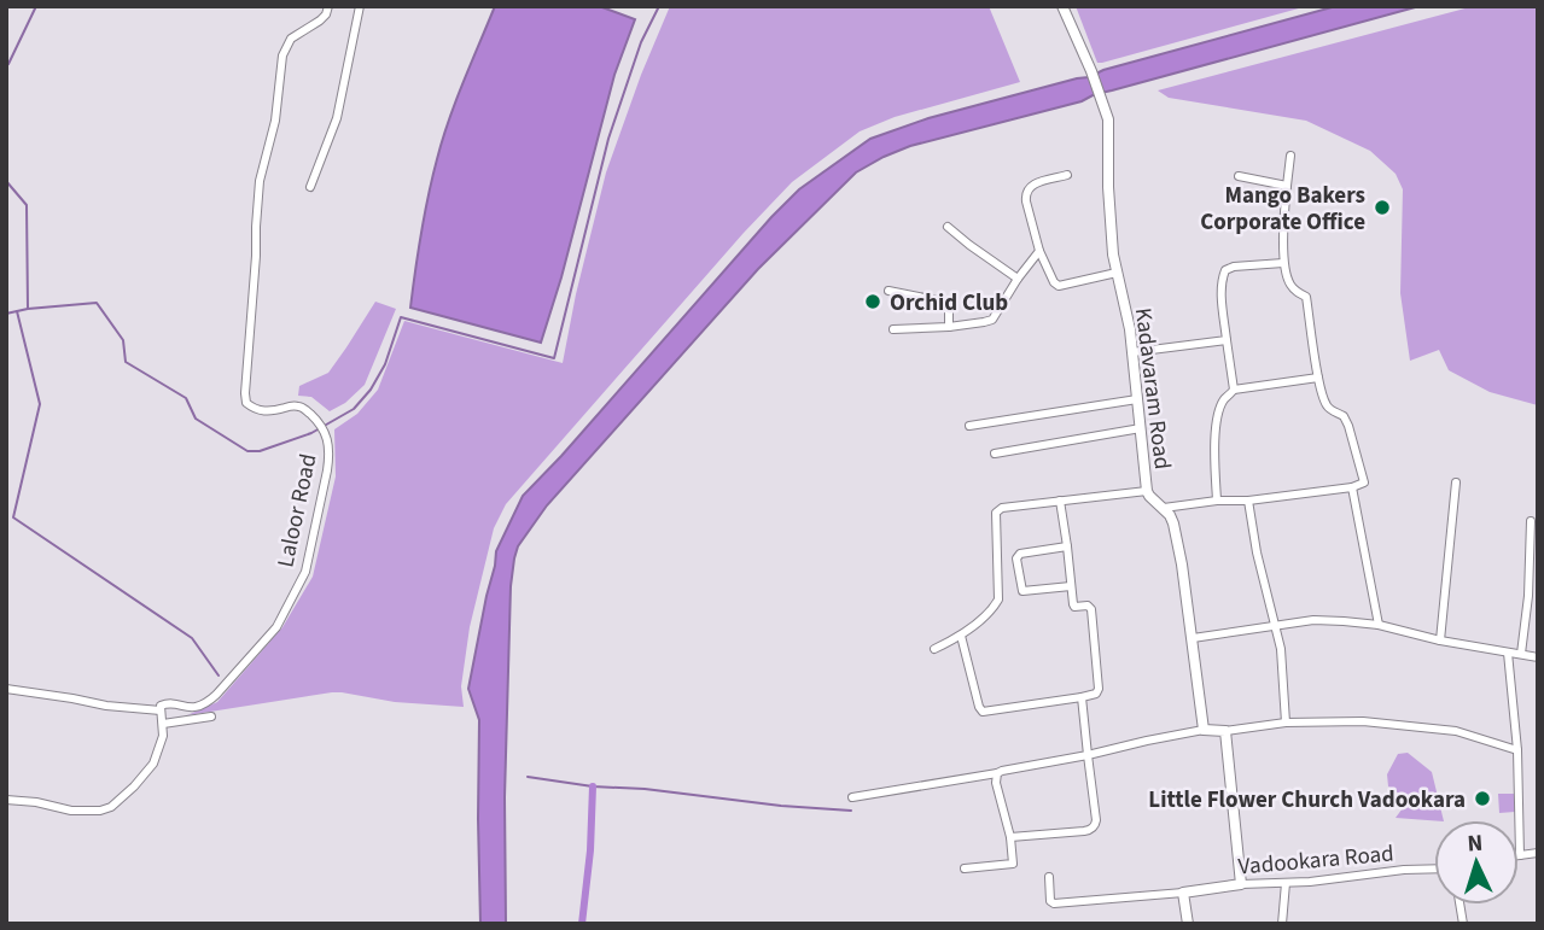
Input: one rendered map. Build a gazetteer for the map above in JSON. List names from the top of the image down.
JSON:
{
  "streets": {
    "main road": ["Kadavaram Road", "Vadookara Road"],
    "street": ["Laloor Road"]
  },
  "places": ["Mango Bakers Corporate Office", "Orchid Club", "Little Flower Church Vadookara"],
  "north": "top"
}
